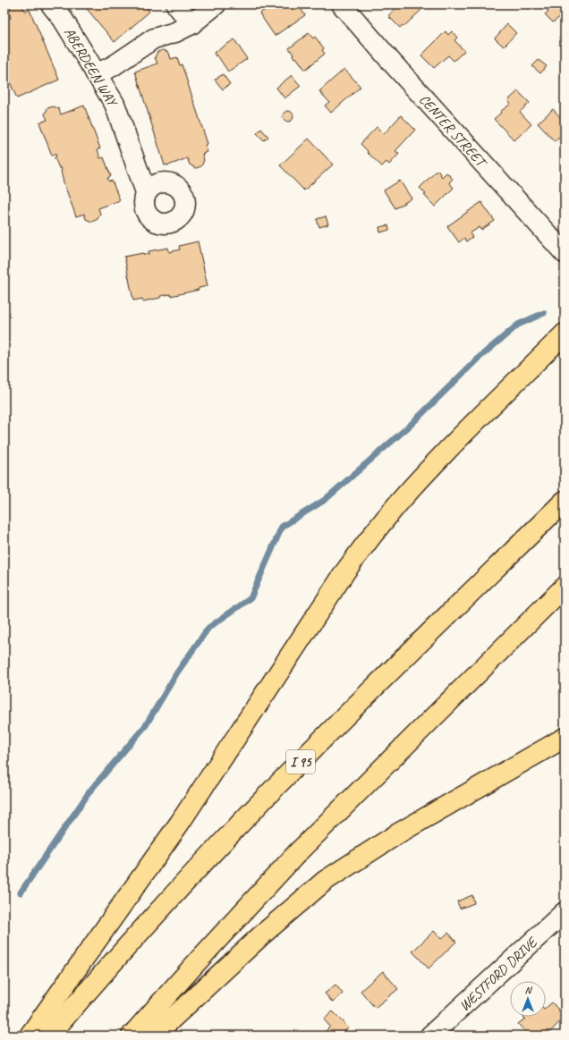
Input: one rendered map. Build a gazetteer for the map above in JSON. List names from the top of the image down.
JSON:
{
  "streets": {
    "highway": ["I 95"],
    "street": ["ABERDEEN WAY", "CENTER STREET", "WESTFORD DRIVE"]
  },
  "north": "top"
}
